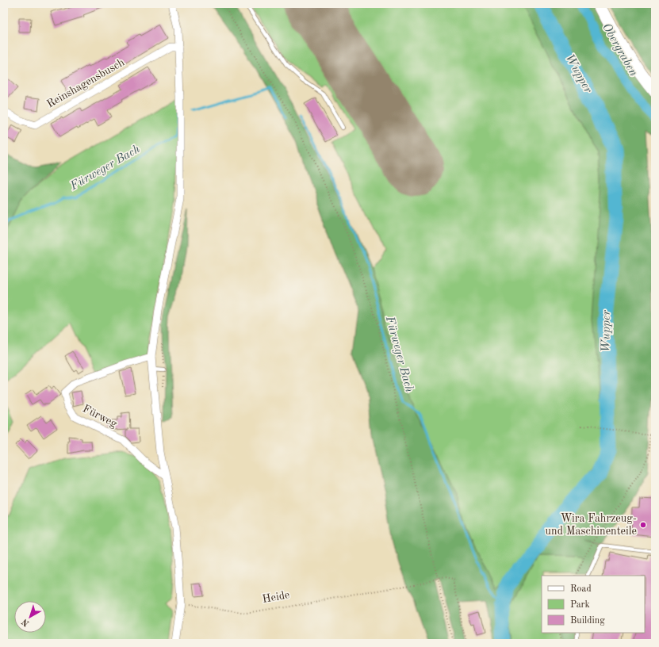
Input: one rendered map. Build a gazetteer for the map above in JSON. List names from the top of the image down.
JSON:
{
  "streets": {
    "street": ["Reinshagensbusch", "Fürweg"],
    "path": ["Heide"]
  },
  "water": ["Obergraben", "Wupper", "Fürweger Bach"],
  "places": ["Wira Fahrzeug- und Maschinenteile"],
  "legend": ["Road", "Park", "Building"],
  "north": "bottom left"
}
